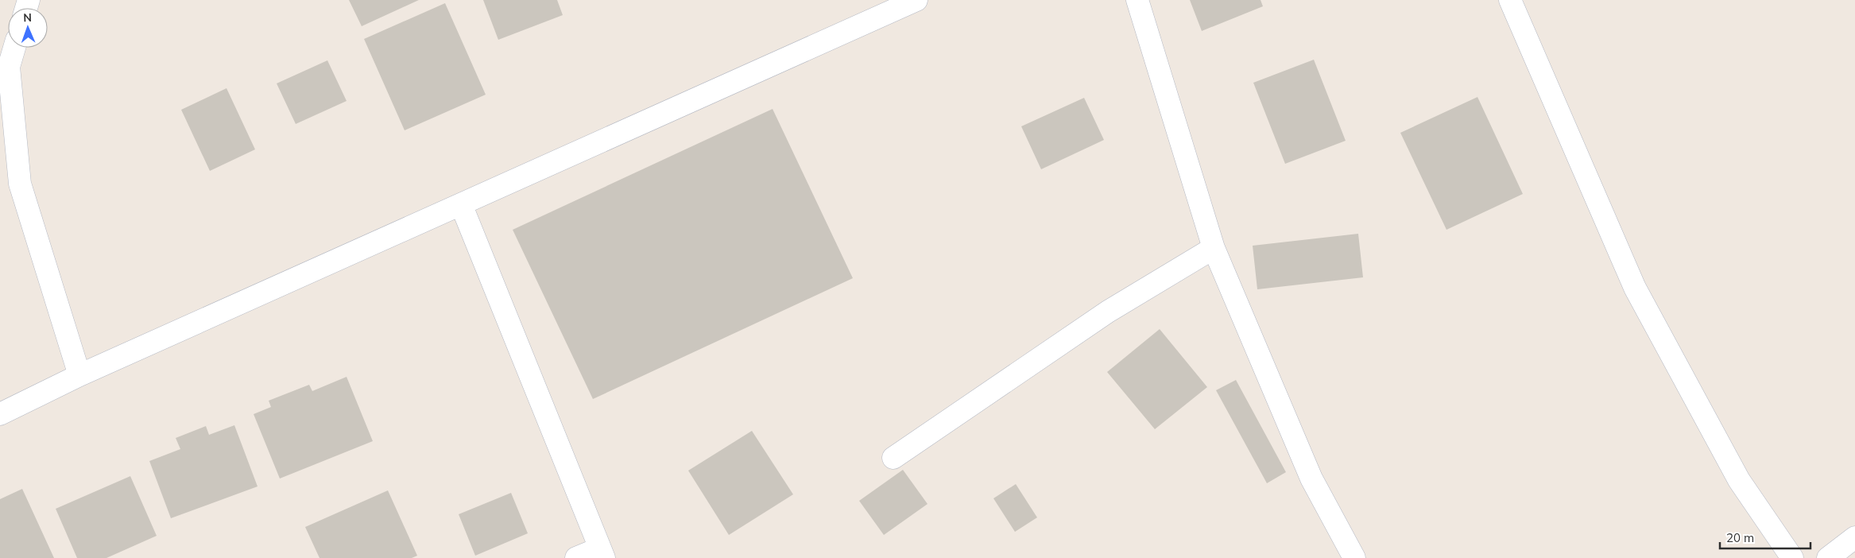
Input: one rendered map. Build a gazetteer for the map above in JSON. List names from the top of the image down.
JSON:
{
  "scale_bar": "20 m",
  "north": "top"
}
